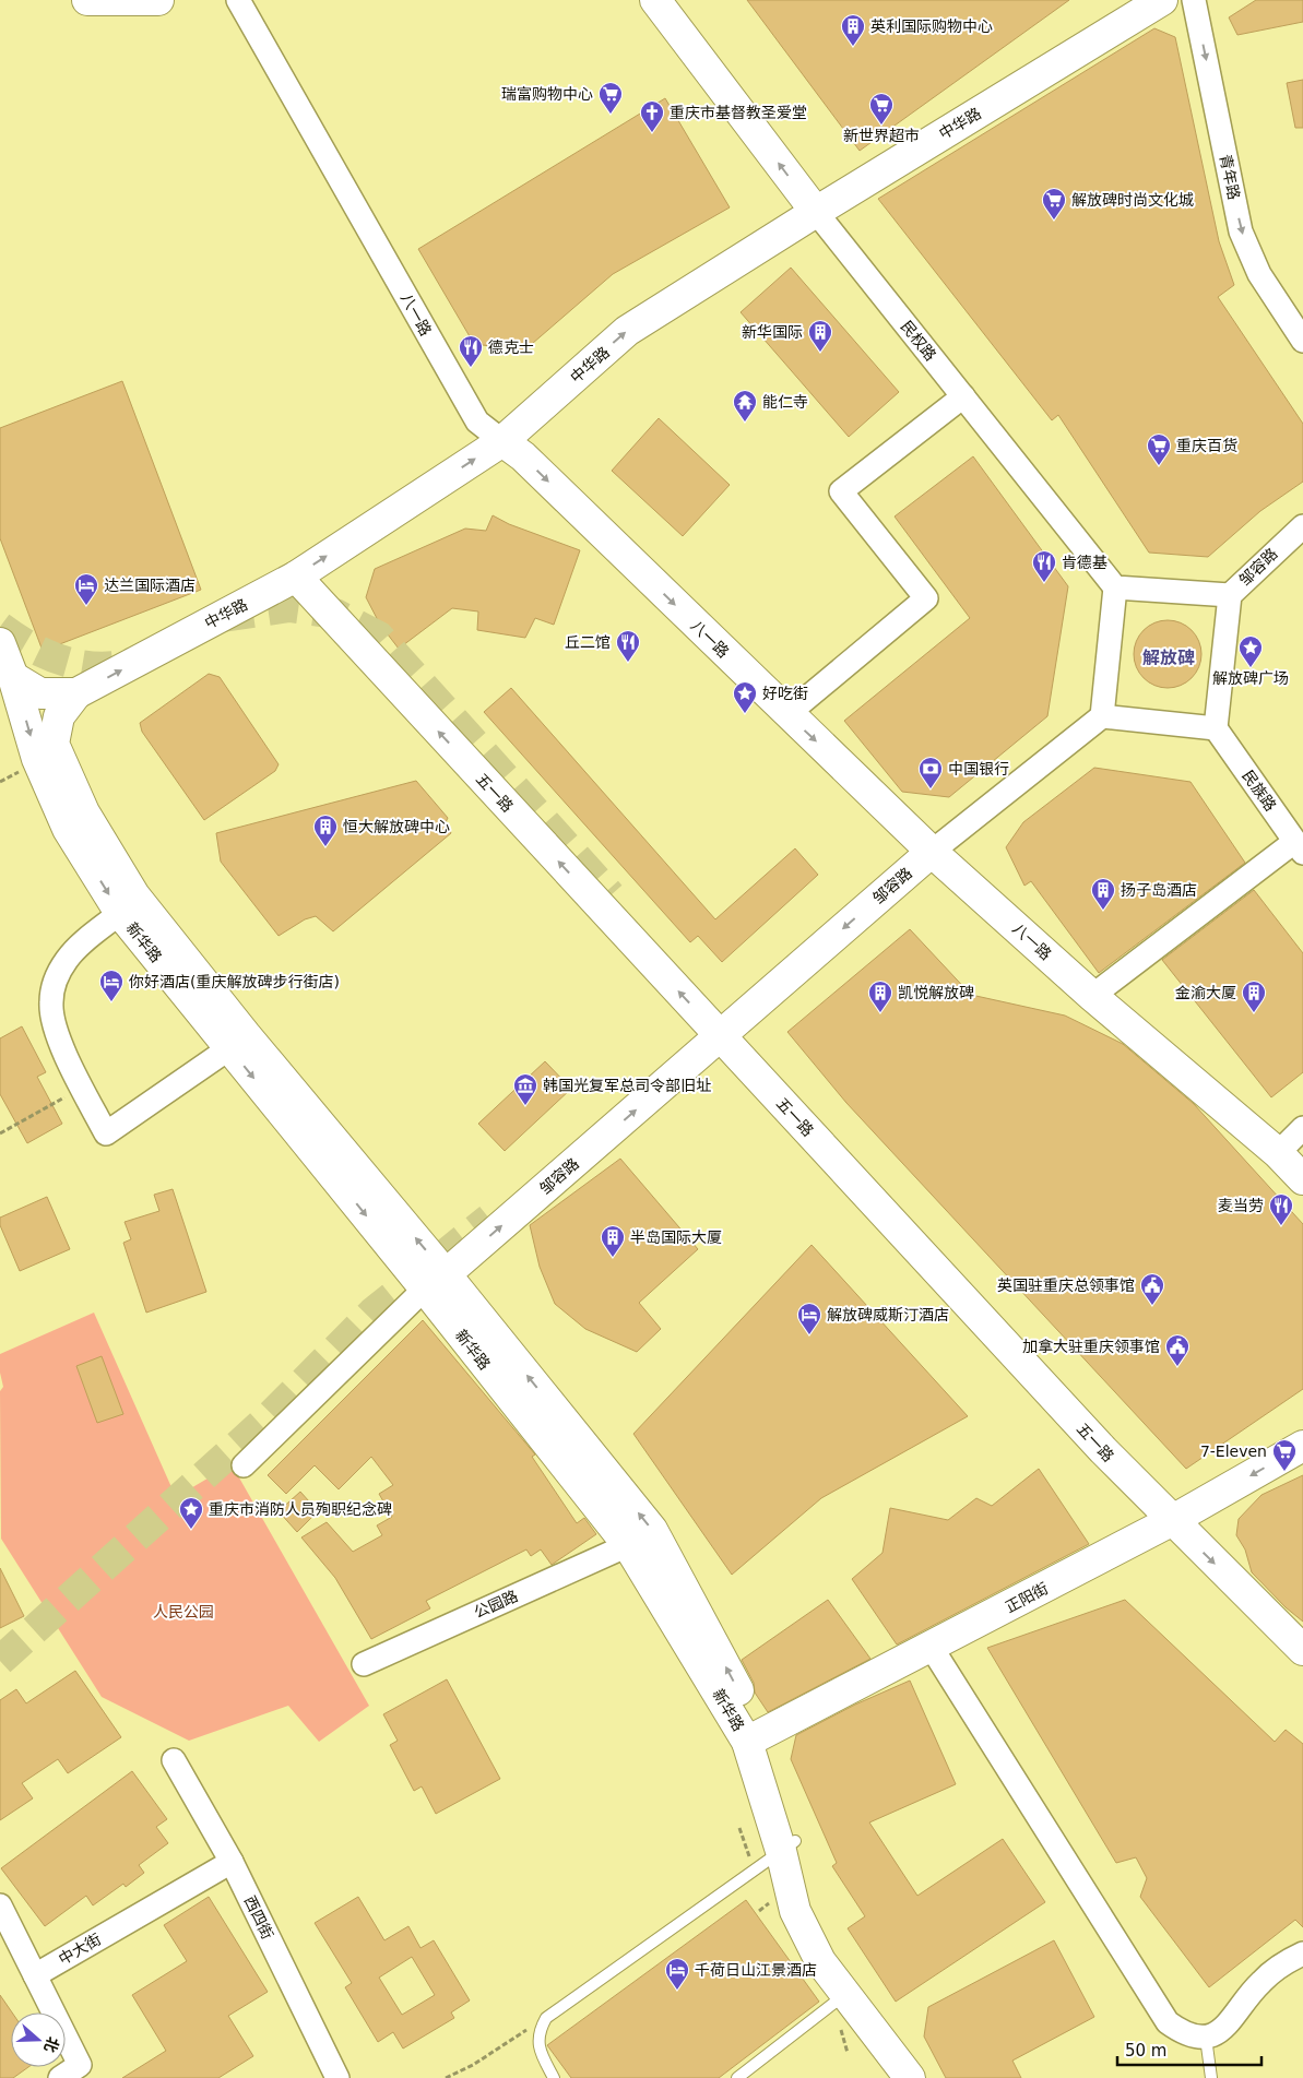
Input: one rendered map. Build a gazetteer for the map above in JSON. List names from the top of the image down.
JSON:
{
  "streets": {
    "main road": [
      "中华路",
      "八一路",
      "民权路",
      "邹容路",
      "五一路",
      "新华路",
      "正阳街"
    ],
    "street": [
      "青年路",
      "民族路",
      "公园路",
      "西四街",
      "中大街"
    ]
  },
  "crossings": [
    ["中华路", "八一路"],
    ["中华路", "民权路"],
    ["中华路", "五一路"],
    ["中华路", "新华路"],
    ["八一路", "邹容路"],
    ["邹容路", "民族路"],
    ["邹容路", "五一路"],
    ["邹容路", "新华路"],
    ["五一路", "正阳街"],
    ["新华路", "正阳街"],
    ["新华路", "公园路"],
    ["西四街", "中大街"]
  ],
  "one_way": ["中华路", "青年路", "八一路"],
  "districts": ["解放碑"],
  "parks": ["人民公园"],
  "places": {
    "building": [
      "英利国际购物中心",
      "新华国际",
      "恒大解放碑中心",
      "扬子岛酒店",
      "凯悦解放碑",
      "金渝大厦",
      "半岛国际大厦"
    ],
    "supermarket": [
      "瑞富购物中心",
      "新世界超市",
      "解放碑时尚文化城",
      "重庆百货",
      "7-Eleven"
    ],
    "church": ["重庆市基督教圣爱堂"],
    "restaurant": [
      "德克士",
      "肯德基",
      "丘二馆",
      "麦当劳"
    ],
    "temple": ["能仁寺"],
    "hotel": [
      "达兰国际酒店",
      "你好酒店(重庆解放碑步行街店)",
      "解放碑威斯汀酒店",
      "千荷日山江景酒店"
    ],
    "place": ["解放碑广场", "好吃街", "重庆市消防人员殉职纪念碑"],
    "bank": ["中国银行"],
    "museum": ["韩国光复军总司令部旧址"],
    "public building": ["英国驻重庆总领事馆", "加拿大驻重庆领事馆"]
  },
  "scale_bar": "50 m",
  "north": "right"
}
